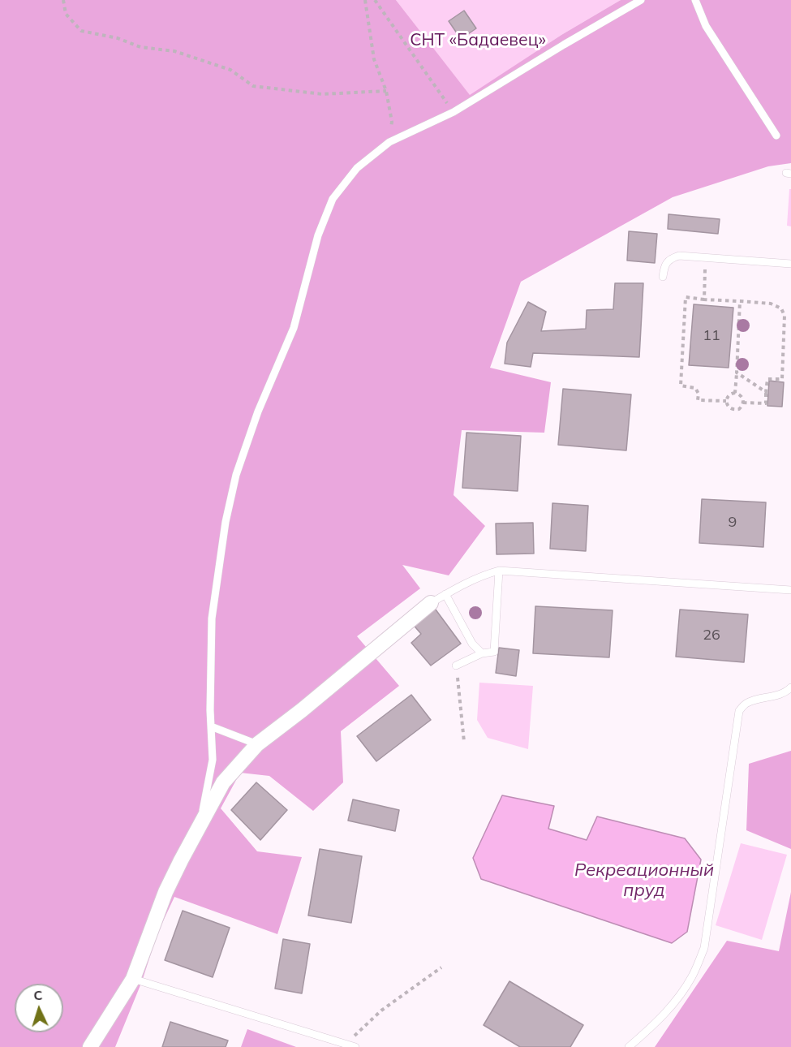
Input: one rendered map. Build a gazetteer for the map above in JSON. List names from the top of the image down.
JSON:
{
  "water": ["Рекреационный пруд"],
  "parks": ["СНТ «Бадаевец»"],
  "house_numbers": ["11", "9", "26"],
  "north": "top"
}
